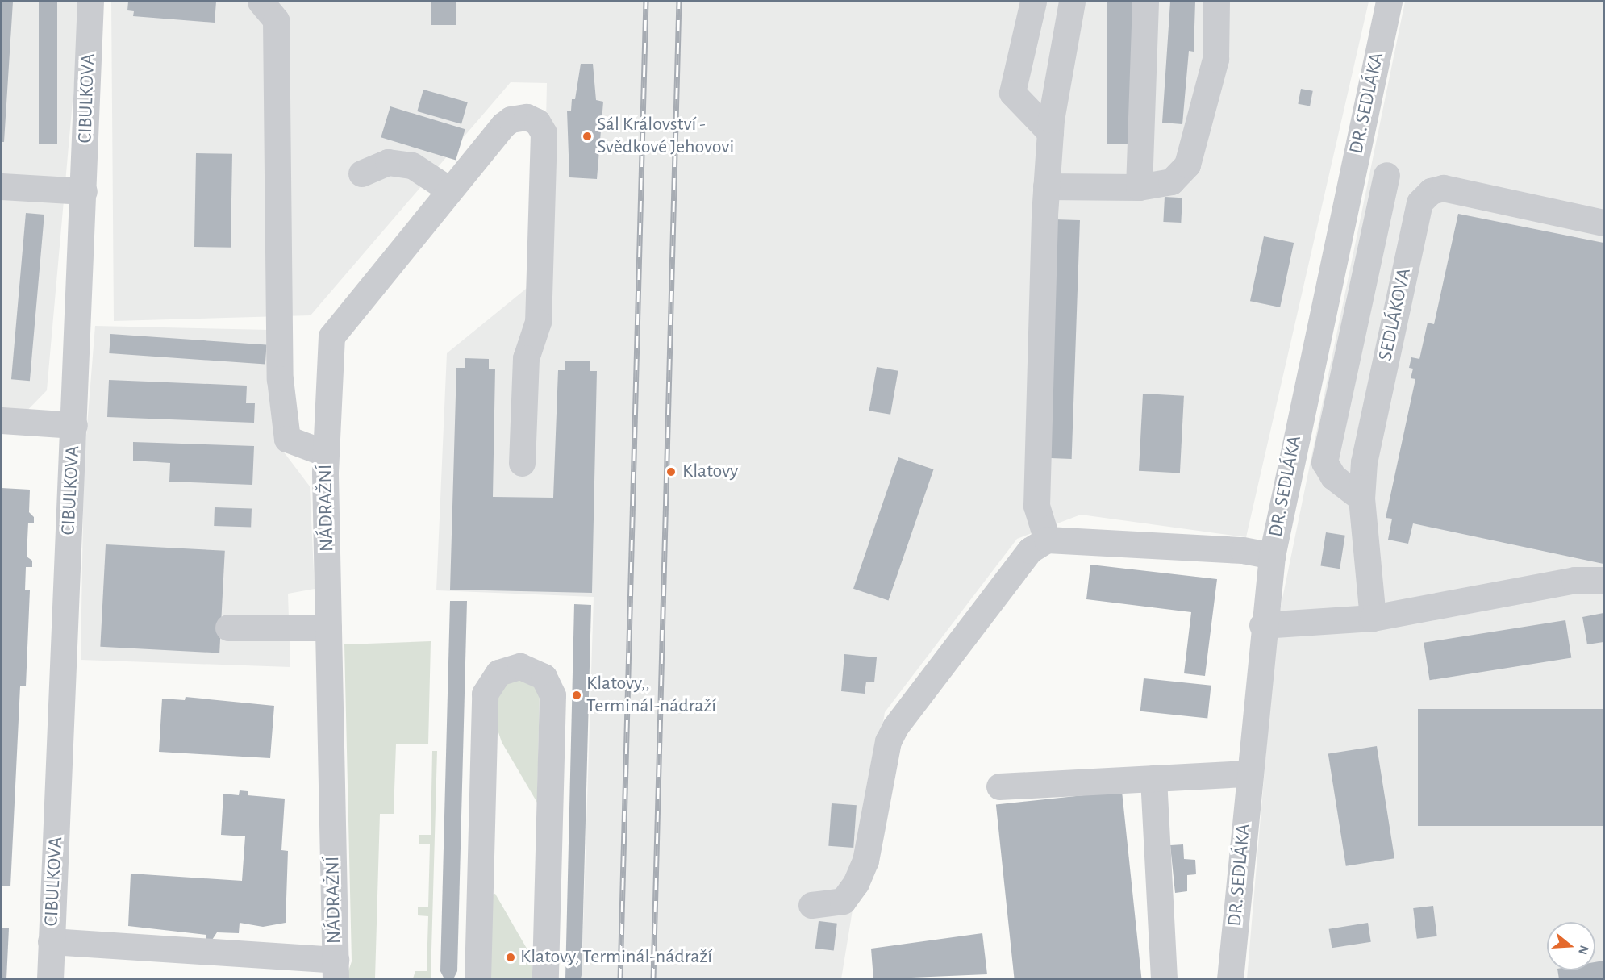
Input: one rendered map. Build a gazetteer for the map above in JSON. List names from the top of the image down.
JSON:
{
  "streets": {
    "street": [
      "CIBULKOVA",
      "DR. SEDLÁKA",
      "SEDLÁKOVA",
      "NÁDRAŽNÍ"
    ]
  },
  "places": [
    "Sál Království - Svědkové Jehovovi",
    "Klatovy",
    "Klatovy,, Terminál-nádraží",
    "Klatovy, Terminál-nádraží"
  ],
  "north": "right"
}
